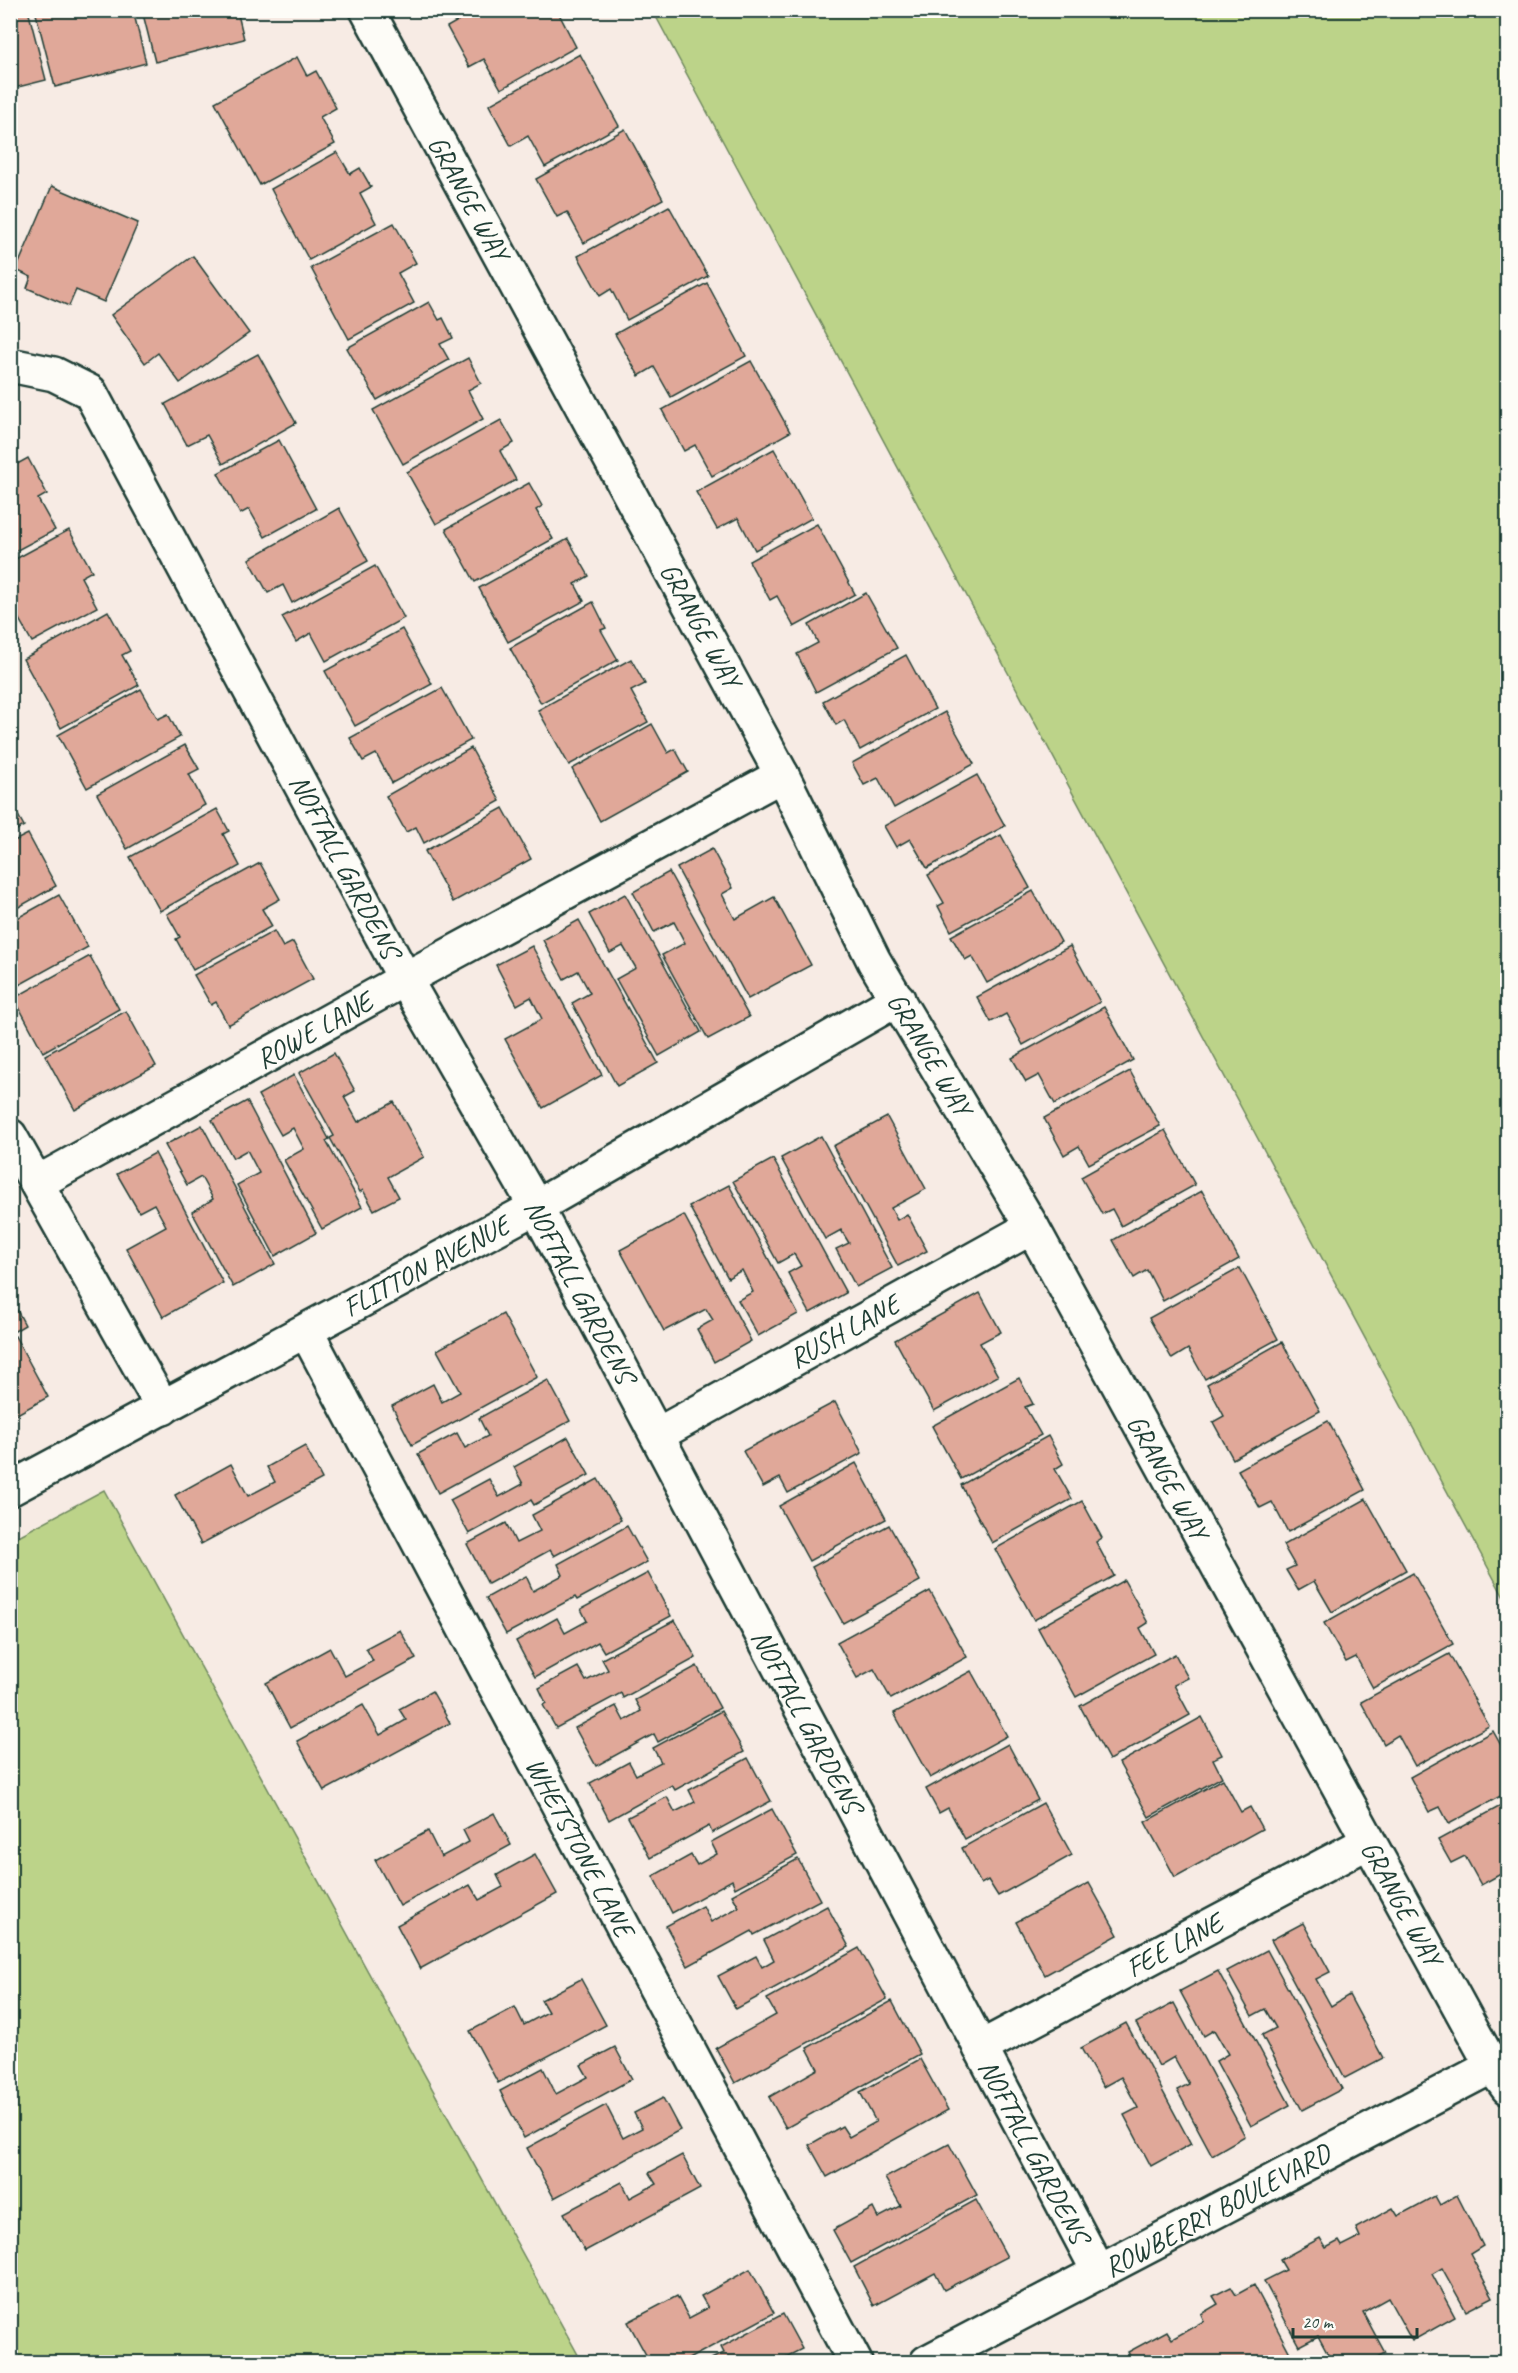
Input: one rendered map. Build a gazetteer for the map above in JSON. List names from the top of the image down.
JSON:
{
  "streets": {
    "street": [
      "GRANGE WAY",
      "NOFTALL GARDENS",
      "ROWE LANE",
      "FLITTON AVENUE",
      "RUSH LANE",
      "WHETSTONE LANE",
      "FEE LANE",
      "ROWBERRY BOULEVARD"
    ]
  },
  "crossings": [
    ["GRANGE WAY", "ROWE LANE"],
    ["GRANGE WAY", "FLITTON AVENUE"],
    ["GRANGE WAY", "RUSH LANE"],
    ["GRANGE WAY", "FEE LANE"],
    ["GRANGE WAY", "ROWBERRY BOULEVARD"],
    ["NOFTALL GARDENS", "ROWE LANE"],
    ["NOFTALL GARDENS", "FLITTON AVENUE"],
    ["NOFTALL GARDENS", "RUSH LANE"],
    ["NOFTALL GARDENS", "FEE LANE"],
    ["NOFTALL GARDENS", "ROWBERRY BOULEVARD"],
    ["FLITTON AVENUE", "WHETSTONE LANE"]
  ],
  "scale_bar": "20 m"
}
